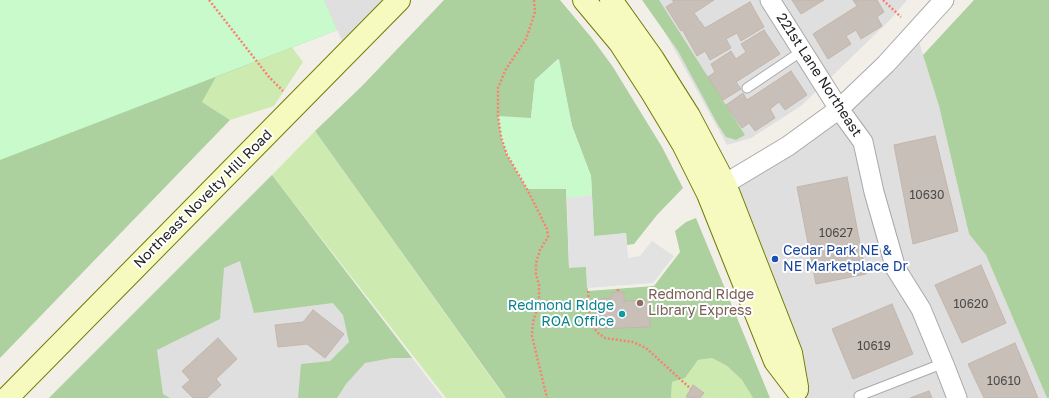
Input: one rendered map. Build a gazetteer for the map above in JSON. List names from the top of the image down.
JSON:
{
  "streets": {
    "street": ["221st Lane Northeast", "Northeast Novelty Hill Road"]
  },
  "places": ["Cedar Park NE & NE Marketplace Dr", "Redmond Ridge Library Express", "Redmond Ridge ROA Office"],
  "house_numbers": [
    "10630",
    "10627",
    "10620",
    "10619",
    "10610"
  ]
}
